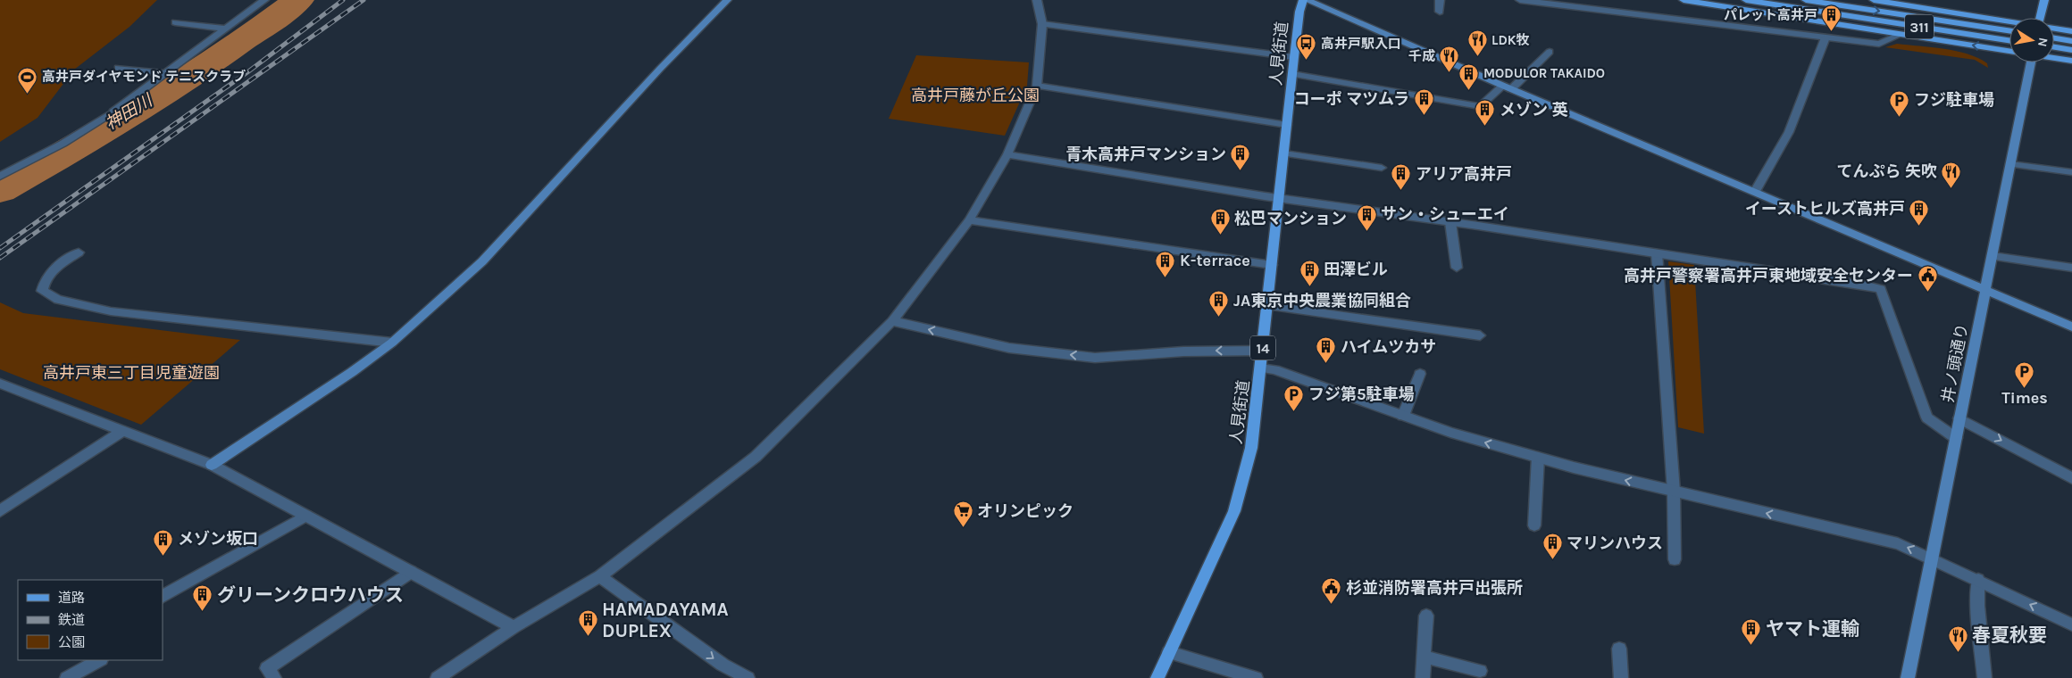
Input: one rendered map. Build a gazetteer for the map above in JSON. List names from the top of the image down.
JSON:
{
  "streets": {
    "main road": ["311", "人見街道", "14"],
    "street": ["井ノ頭通り"]
  },
  "water": ["神田川"],
  "parks": ["高井戸藤が丘公園", "高井戸東三丁目児童遊園"],
  "places": {
    "building": [
      "パレット高井戸",
      "MODULOR TAKAIDO",
      "コーポ マツムラ",
      "メゾン 英",
      "青木高井戸マンション",
      "アリア高井戸",
      "イーストヒルズ高井戸",
      "サン・シューエイ",
      "松巴マンション",
      "K-terrace",
      "田澤ビル",
      "JA東京中央農業協同組合",
      "ハイムツカサ",
      "メゾン坂口",
      "マリンハウス",
      "グリーンクロウハウス",
      "HAMADAYAMA DUPLEX",
      "ヤマト運輸"
    ],
    "restaurant": [
      "LDK牧",
      "千成",
      "てんぷら 矢吹",
      "春夏秋要"
    ],
    "bus stop": ["高井戸駅入口"],
    "sports": ["高井戸ダイヤモンド テニスクラブ"],
    "parking": ["フジ駐車場", "Times", "フジ第5駐車場"],
    "public building": ["高井戸警察署高井戸東地域安全センター", "杉並消防署高井戸出張所"],
    "supermarket": ["オリンピック"]
  },
  "legend": ["道路", "鉄道", "公園"],
  "north": "right"
}
